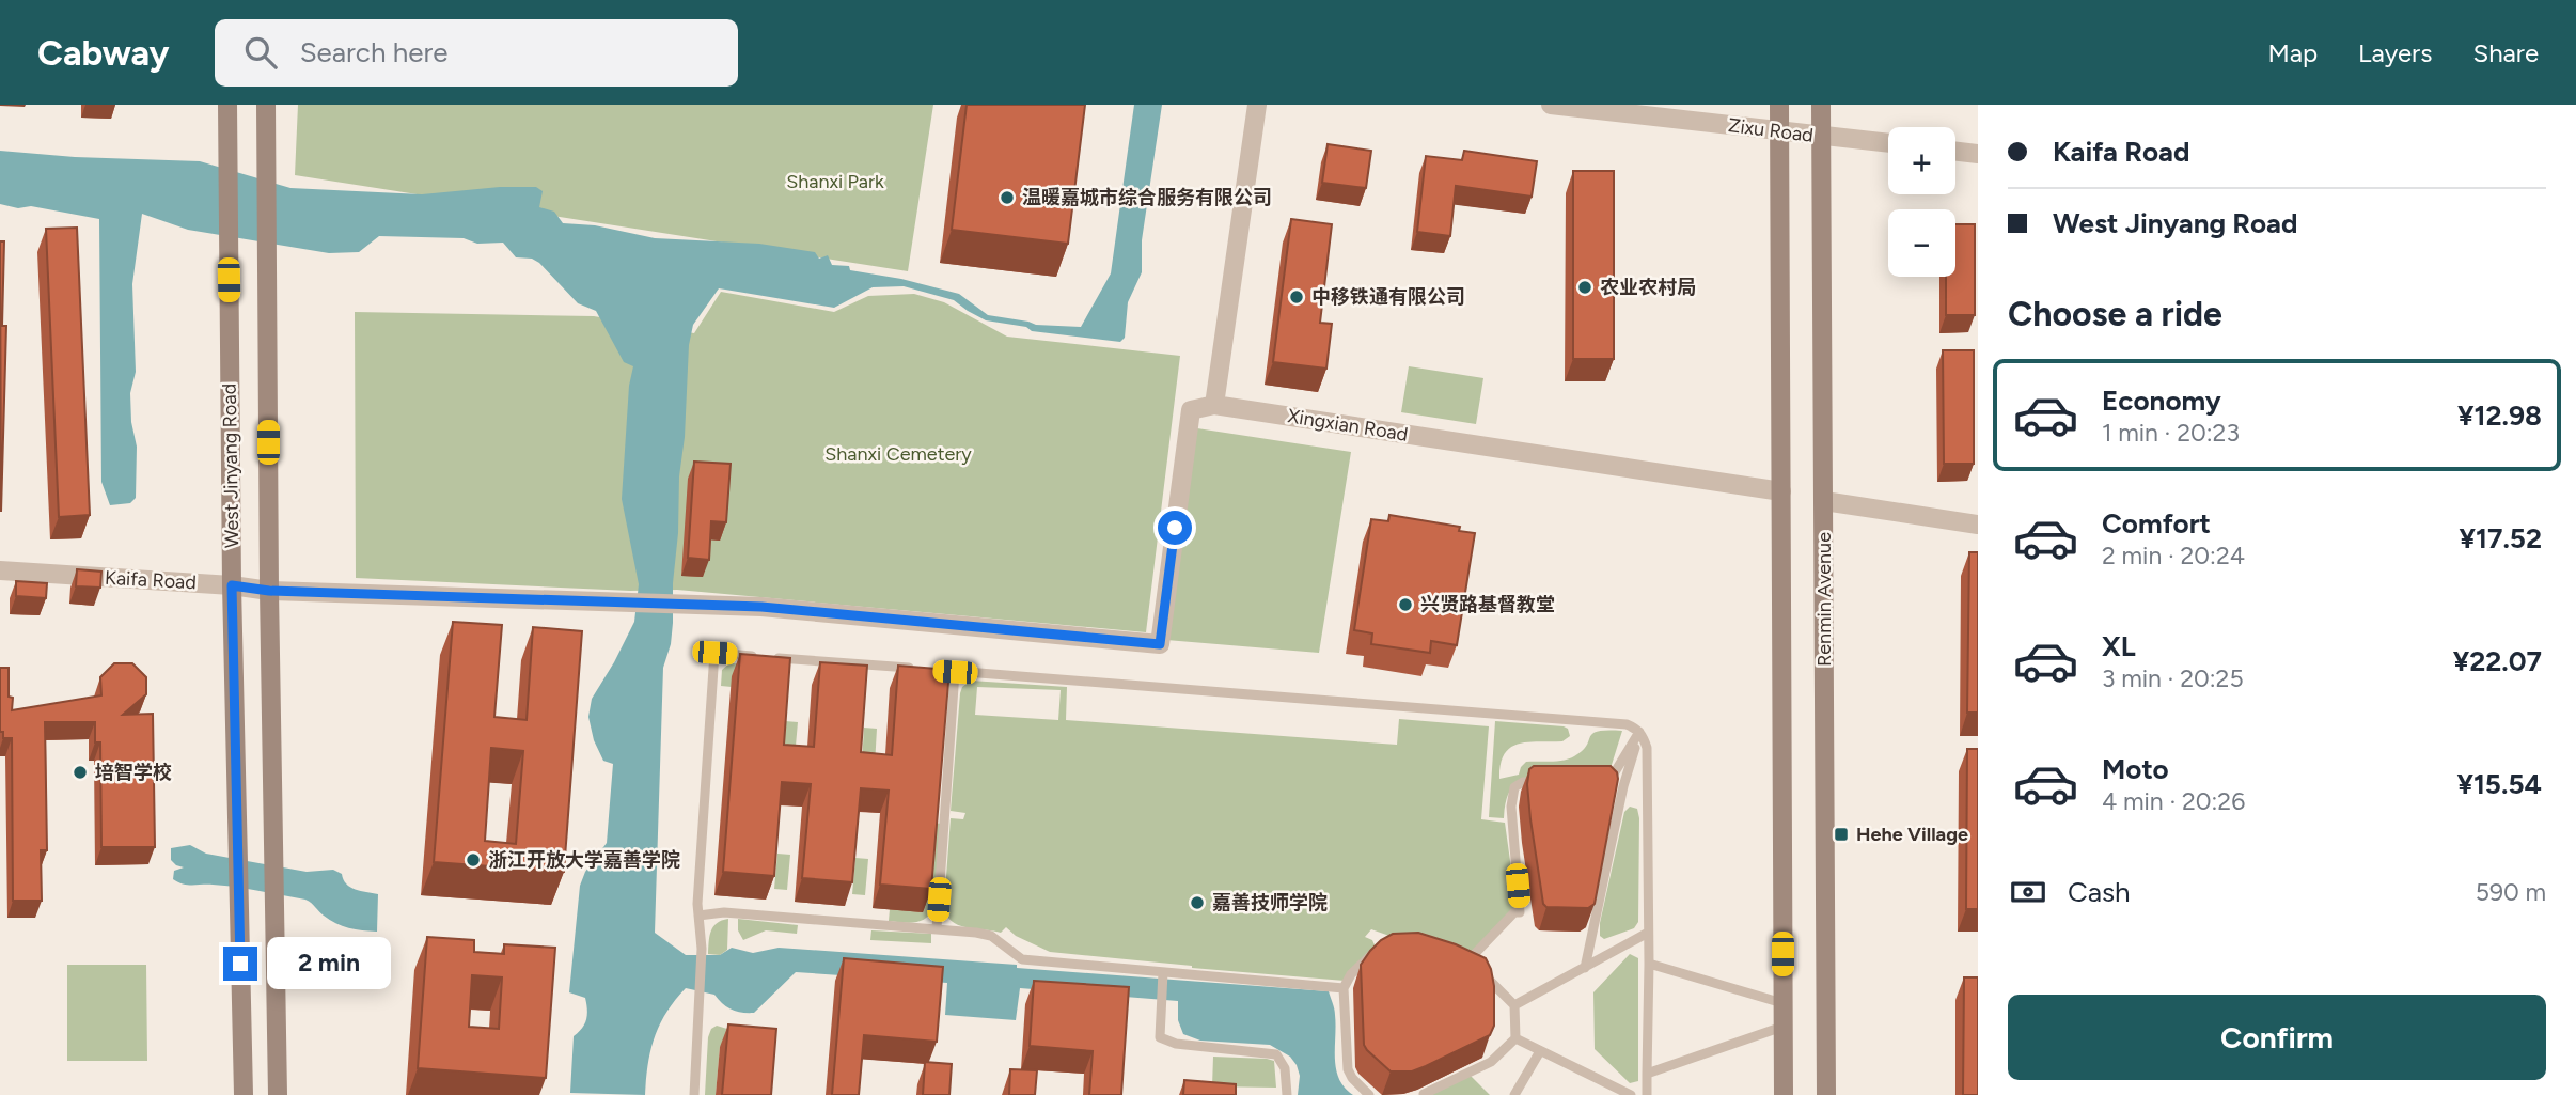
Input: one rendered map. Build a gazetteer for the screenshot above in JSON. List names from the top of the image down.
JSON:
{
  "streets": {
    "main road": ["West Jinyang Road", "Renmin Avenue"],
    "street": ["Zixu Road", "Xingxian Road", "Kaifa Road"]
  },
  "crossings": [
    ["Zixu Road", "Renmin Avenue"],
    ["Xingxian Road", "Kaifa Road"],
    ["West Jinyang Road", "Kaifa Road"]
  ],
  "parks": ["Shanxi Park", "Shanxi Cemetery"],
  "places": {
    "other": [
      "温暖嘉城市综合服务有限公司",
      "农业农村局",
      "中移铁通有限公司",
      "兴贤路基督教堂",
      "培智学校",
      "浙江开放大学嘉善学院",
      "嘉善技师学院"
    ],
    "transit": ["Hehe Village"]
  },
  "page": {
    "header": "Cabway",
    "search": "Search here",
    "nav": ["Map", "Layers", "Share"],
    "banner": ["Kaifa Road", "West Jinyang Road"],
    "map_buttons": ["+", "−"],
    "heading": "Choose a ride",
    "list": [
      {
        "name": "Economy",
        "note": "1 min · 20:23",
        "value": "¥12.98"
      },
      {
        "name": "Comfort",
        "note": "2 min · 20:24",
        "value": "¥17.52"
      },
      {
        "name": "XL",
        "note": "3 min · 20:25",
        "value": "¥22.07"
      },
      {
        "name": "Moto",
        "note": "4 min · 20:26",
        "value": "¥15.54"
      }
    ],
    "pay": ["Cash", "590 m"],
    "bubble": "2 min",
    "buttons": "Confirm"
  }
}
